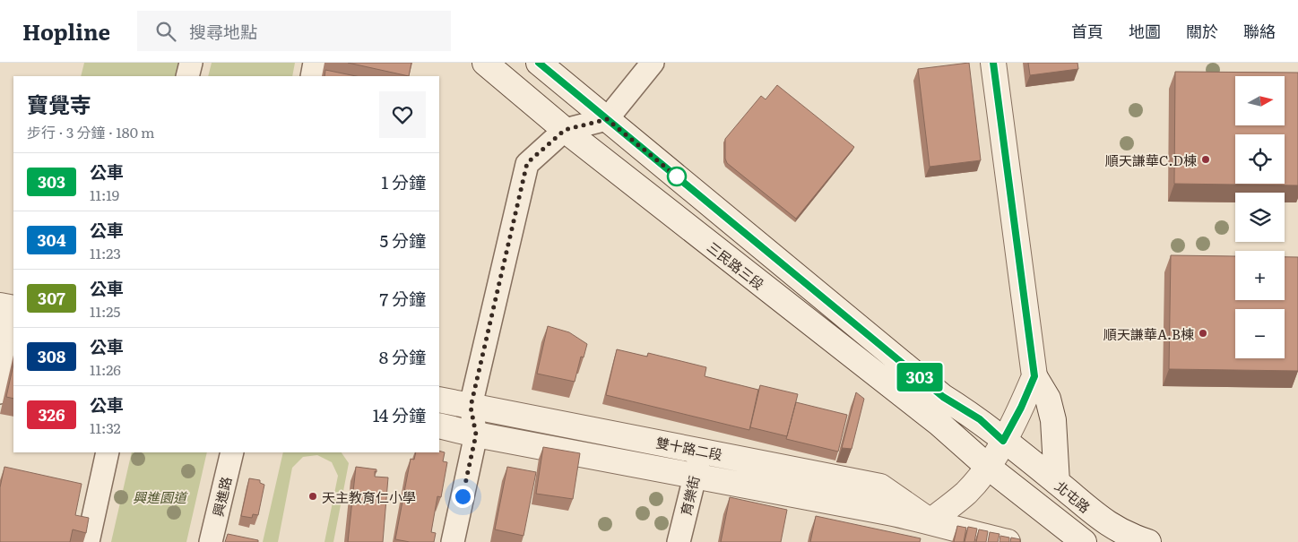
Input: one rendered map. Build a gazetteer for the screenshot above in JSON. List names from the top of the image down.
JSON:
{
  "streets": {
    "main road": ["三民路三段", "雙十路二段", "北屯路"],
    "street": ["育樂街", "興進路"]
  },
  "crossings": [
    ["雙十路二段", "育樂街"]
  ],
  "parks": ["興進園道"],
  "places": ["順天謙華C.D棟", "順天謙華A.B棟", "天主教育仁小學"],
  "lines": ["bus line 303"],
  "north": "right",
  "page": {
    "header": "Hopline",
    "search": "搜尋地點",
    "nav": [
      "首頁",
      "地圖",
      "關於",
      "聯絡"
    ],
    "on_map": "303",
    "map_buttons": ["+", "−"],
    "heading": ["寶覺寺", "步行 · 3 分鐘 · 180 m"],
    "list": [
      {
        "mark": "303",
        "name": "公車",
        "note": "11:19",
        "value": "1 分鐘"
      },
      {
        "mark": "304",
        "name": "公車",
        "note": "11:23",
        "value": "5 分鐘"
      },
      {
        "mark": "307",
        "name": "公車",
        "note": "11:25",
        "value": "7 分鐘"
      },
      {
        "mark": "308",
        "name": "公車",
        "note": "11:26",
        "value": "8 分鐘"
      },
      {
        "mark": "326",
        "name": "公車",
        "note": "11:32",
        "value": "14 分鐘"
      }
    ]
  }
}
